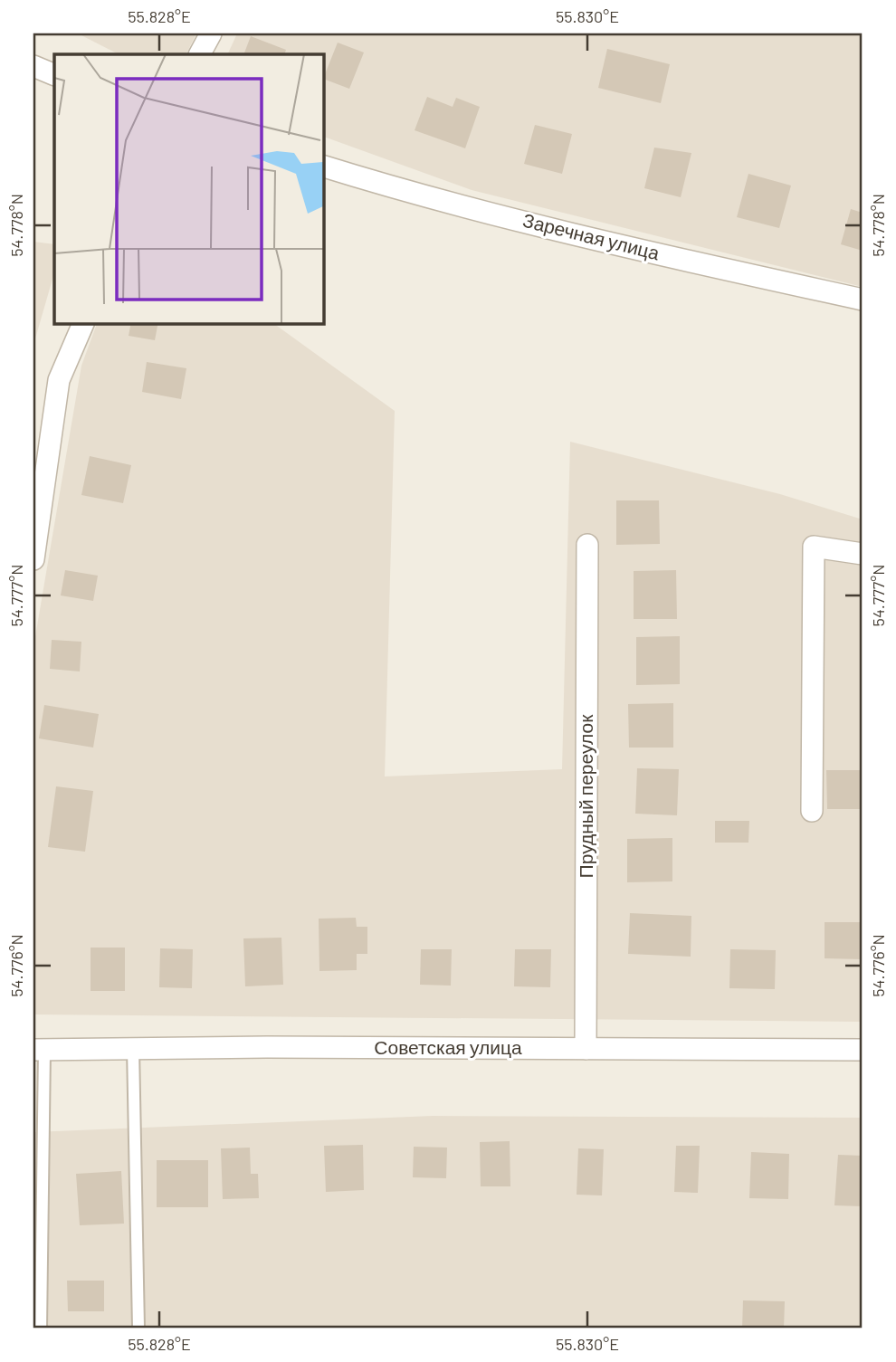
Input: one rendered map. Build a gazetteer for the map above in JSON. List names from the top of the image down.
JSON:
{
  "streets": {
    "street": ["Заречная улица", "Прудный переулок", "Советская улица"]
  },
  "crossings": [
    ["Прудный переулок", "Советская улица"]
  ],
  "coordinates": [
    "55.828°E",
    "55.830°E",
    "54.778°N",
    "54.777°N",
    "54.776°N"
  ]
}
